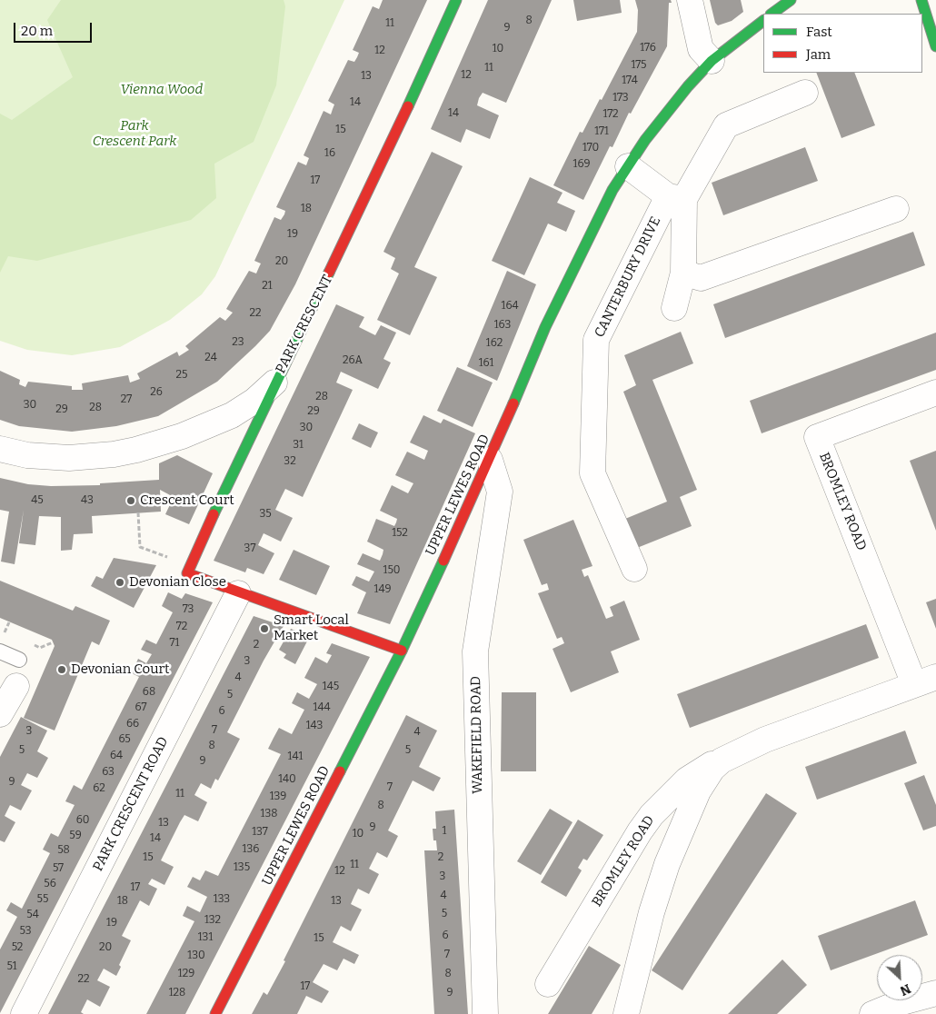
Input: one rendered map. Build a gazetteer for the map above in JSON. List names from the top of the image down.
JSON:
{
  "streets": {
    "street": [
      "CANTERBURY DRIVE",
      "PARK CRESCENT",
      "UPPER LEWES ROAD",
      "BROMLEY ROAD",
      "WAKEFIELD ROAD",
      "PARK CRESCENT ROAD"
    ]
  },
  "crossings": [
    ["UPPER LEWES ROAD", "WAKEFIELD ROAD"]
  ],
  "parks": ["Vienna Wood", "Park Crescent Park"],
  "places": [
    "Crescent Court",
    "Devonian Close",
    "Smart Local Market",
    "Devonian Court"
  ],
  "house_numbers": [
    "8",
    "11",
    "9",
    "176",
    "10",
    "12",
    "175",
    "11",
    "12",
    "13",
    "174",
    "173",
    "14",
    "14",
    "172",
    "15",
    "171",
    "170",
    "16",
    "169",
    "17",
    "18",
    "19",
    "20",
    "21",
    "164",
    "22",
    "163",
    "23",
    "162",
    "24",
    "26A",
    "161",
    "25",
    "26",
    "28",
    "27",
    "30",
    "28",
    "29",
    "29",
    "30",
    "31",
    "32",
    "45",
    "43",
    "35",
    "152",
    "37",
    "150",
    "149",
    "73",
    "72",
    "71",
    "2",
    "3",
    "4",
    "145",
    "68",
    "5",
    "67",
    "144",
    "6",
    "66",
    "143",
    "7",
    "3",
    "4",
    "65",
    "8",
    "5",
    "5",
    "64",
    "141",
    "9",
    "63",
    "140",
    "9",
    "7",
    "62",
    "11",
    "139",
    "8",
    "138",
    "60",
    "13",
    "9",
    "1",
    "137",
    "10",
    "59",
    "14",
    "136",
    "58",
    "15",
    "2",
    "11",
    "135",
    "57",
    "12",
    "3",
    "56",
    "17",
    "4",
    "55",
    "133",
    "18",
    "13",
    "5",
    "54",
    "132",
    "19",
    "53",
    "6",
    "131",
    "15",
    "52",
    "20",
    "7",
    "130",
    "51",
    "129",
    "8",
    "22",
    "17",
    "128",
    "9"
  ],
  "legend": ["Fast", "Jam"],
  "scale_bar": "20 m",
  "north": "bottom right"
}
